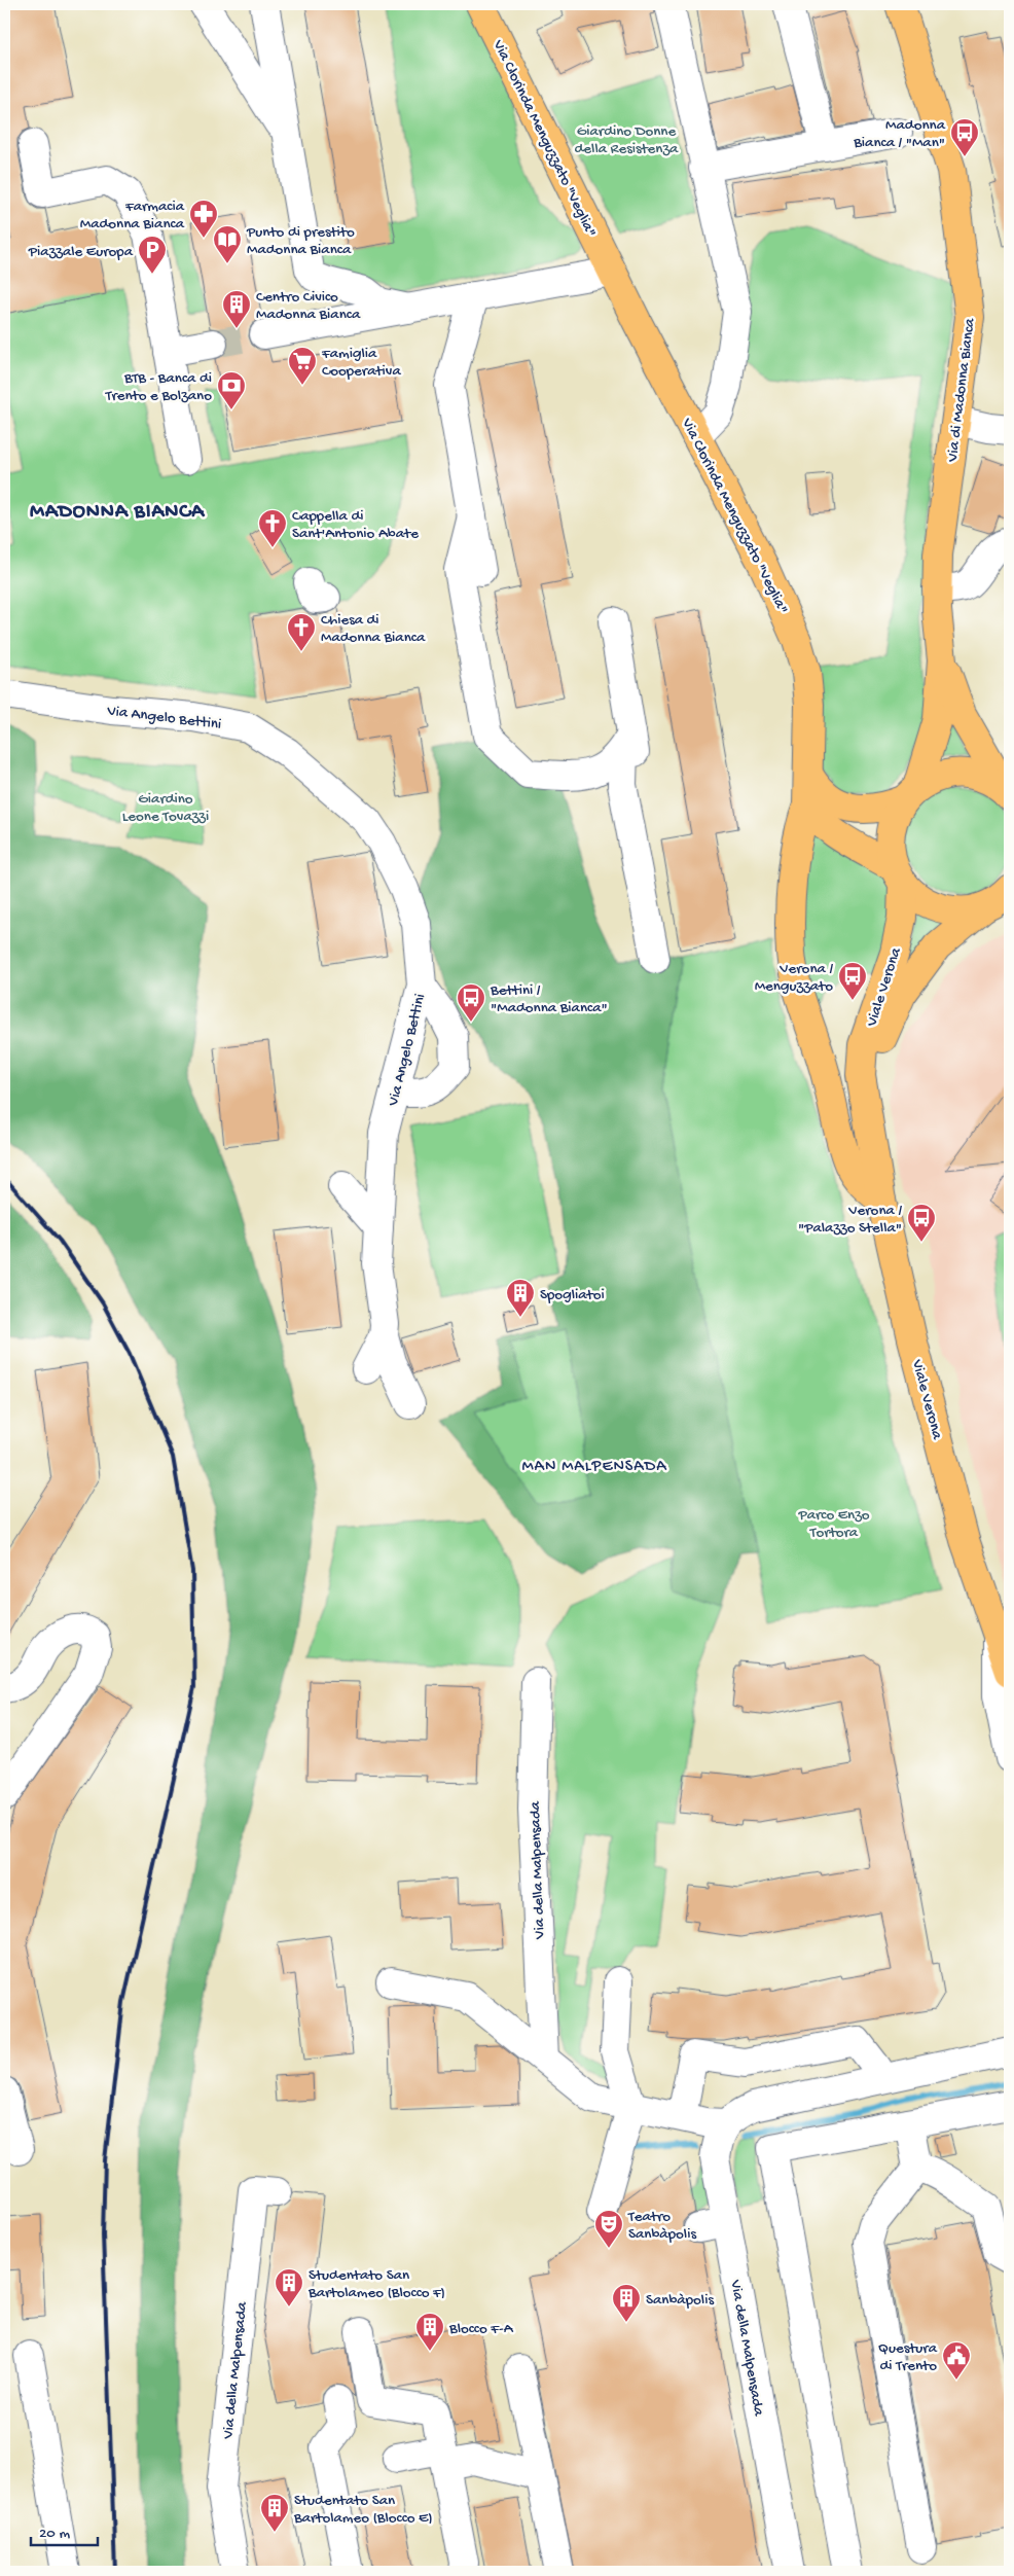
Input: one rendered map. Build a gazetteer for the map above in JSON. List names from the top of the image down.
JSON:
{
  "streets": {
    "main road": ["Via Clorinda Menguzzato \"Veglia\"", "Via di Madonna Bianca", "Viale Verona"],
    "street": ["Via Angelo Bettini", "Via della Malpensada"]
  },
  "crossings": [
    ["Via Clorinda Menguzzato \"Veglia\"", "Viale Verona"],
    ["Via di Madonna Bianca", "Viale Verona"]
  ],
  "districts": ["MADONNA BIANCA", "MAN MALPENSADA"],
  "parks": ["Giardino Donne della Resistenza", "Giardino Leone Tovazzi", "Parco Enzo Tortora"],
  "places": {
    "bus stop": [
      "Madonna Bianca / \"Man\"",
      "Verona / Menguzzato",
      "Bettini / \"Madonna Bianca\"",
      "Verona / \"Palazzo Stella\""
    ],
    "pharmacy": ["Farmacia Madonna Bianca"],
    "library": ["Punto di prestito Madonna Bianca"],
    "parking": ["Piazzale Europa"],
    "building": [
      "Centro Civico Madonna Bianca",
      "Spogliatoi",
      "Studentato San Bartolameo (Blocco F)",
      "Sanbàpolis",
      "Blocco F-A",
      "Studentato San Bartolameo (Blocco E)"
    ],
    "supermarket": ["Famiglia Cooperativa"],
    "bank": ["BTB - Banca di Trento e Bolzano"],
    "church": ["Cappella di Sant'Antonio Abate", "Chiesa di Madonna Bianca"],
    "theatre": ["Teatro Sanbàpolis"],
    "public building": ["Questura di Trento"]
  },
  "scale_bar": "20 m"
}
